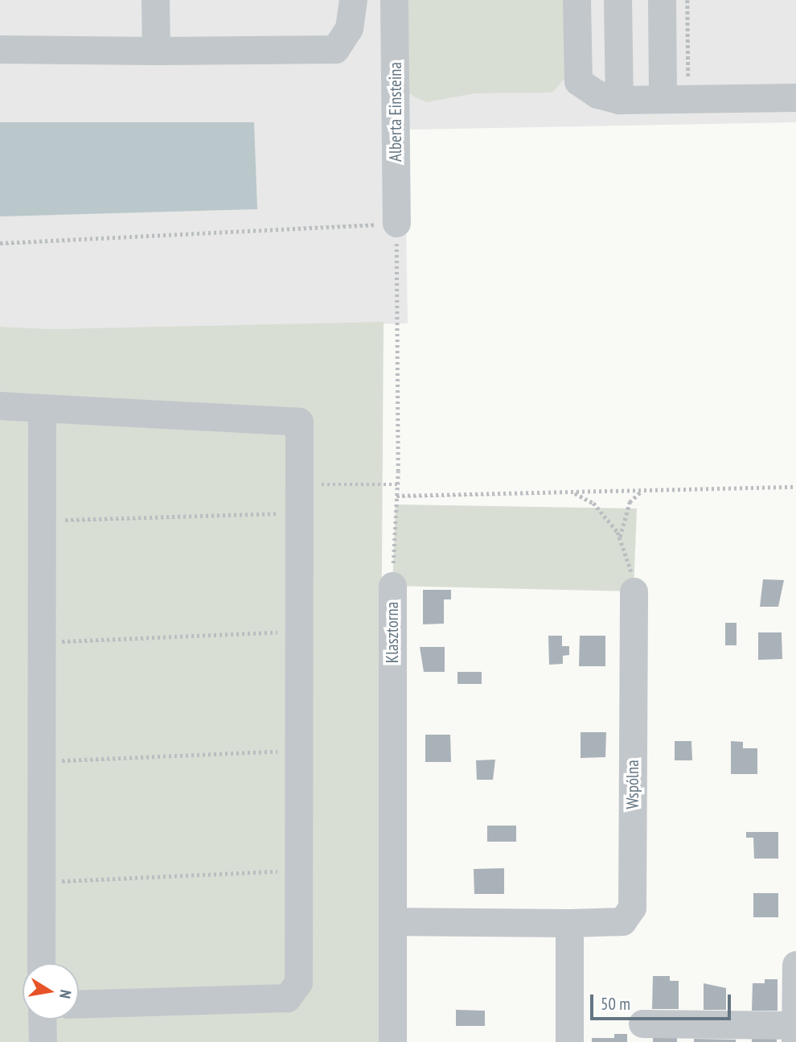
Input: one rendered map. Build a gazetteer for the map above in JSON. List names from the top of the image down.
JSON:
{
  "streets": {
    "street": ["Alberta Einsteina", "Klasztorna", "Wspólna"]
  },
  "crossings": [
    ["Alberta Einsteina", "Klasztorna"],
    ["Klasztorna", "Wspólna"]
  ],
  "scale_bar": "50 m",
  "north": "right"
}
